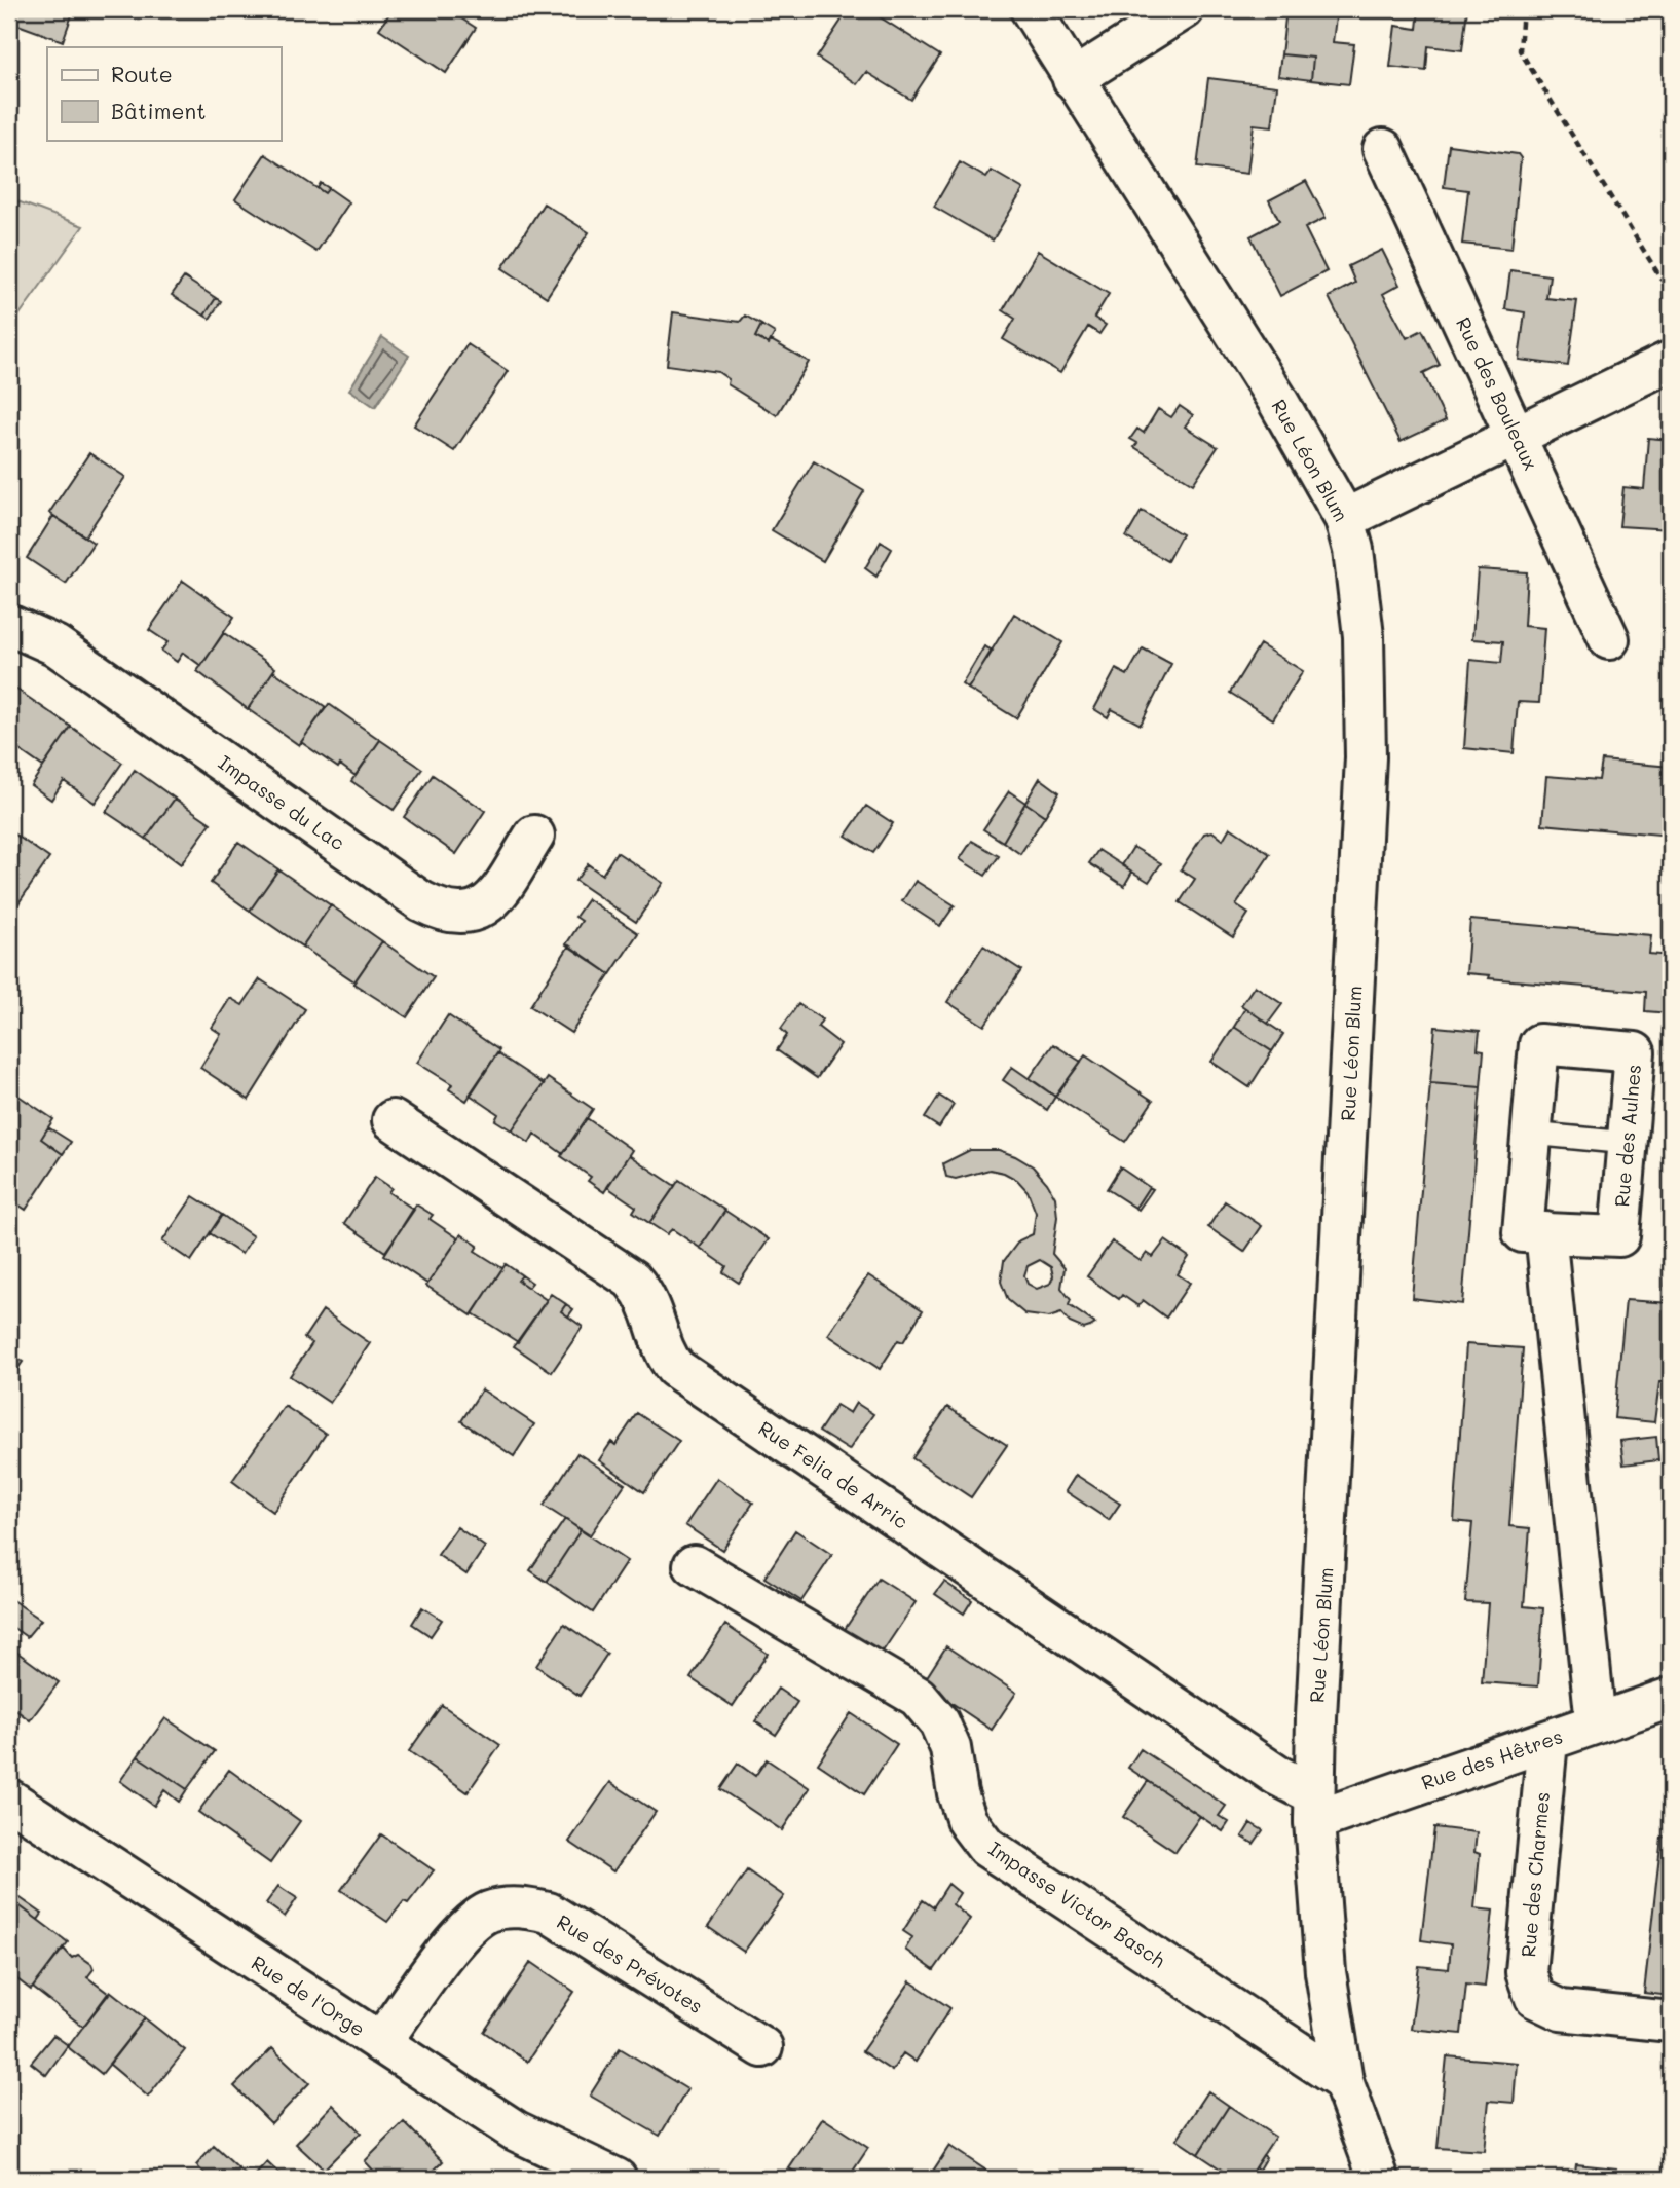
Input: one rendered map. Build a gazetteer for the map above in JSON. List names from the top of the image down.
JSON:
{
  "streets": {
    "street": [
      "Rue des Bouleaux",
      "Rue Léon Blum",
      "Impasse du Lac",
      "Rue des Aulnes",
      "Rue Felia de Arric",
      "Rue des Hêtres",
      "Rue des Charmes",
      "Impasse Victor Basch",
      "Rue des Prévotes",
      "Rue de l'Orge"
    ]
  },
  "crossings": [
    ["Rue Léon Blum", "Rue Felia de Arric"],
    ["Rue Léon Blum", "Rue des Hêtres"],
    ["Rue Léon Blum", "Impasse Victor Basch"],
    ["Rue Felia de Arric", "Rue des Hêtres"],
    ["Rue des Hêtres", "Rue des Charmes"],
    ["Rue des Prévotes", "Rue de l'Orge"]
  ],
  "legend": ["Route", "Bâtiment"]
}
